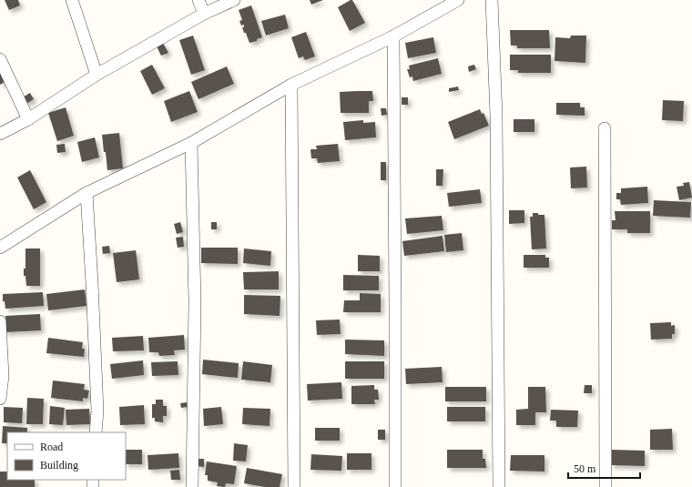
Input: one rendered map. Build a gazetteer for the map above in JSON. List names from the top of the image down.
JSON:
{
  "legend": ["Road", "Building"],
  "scale_bar": "50 m"
}
